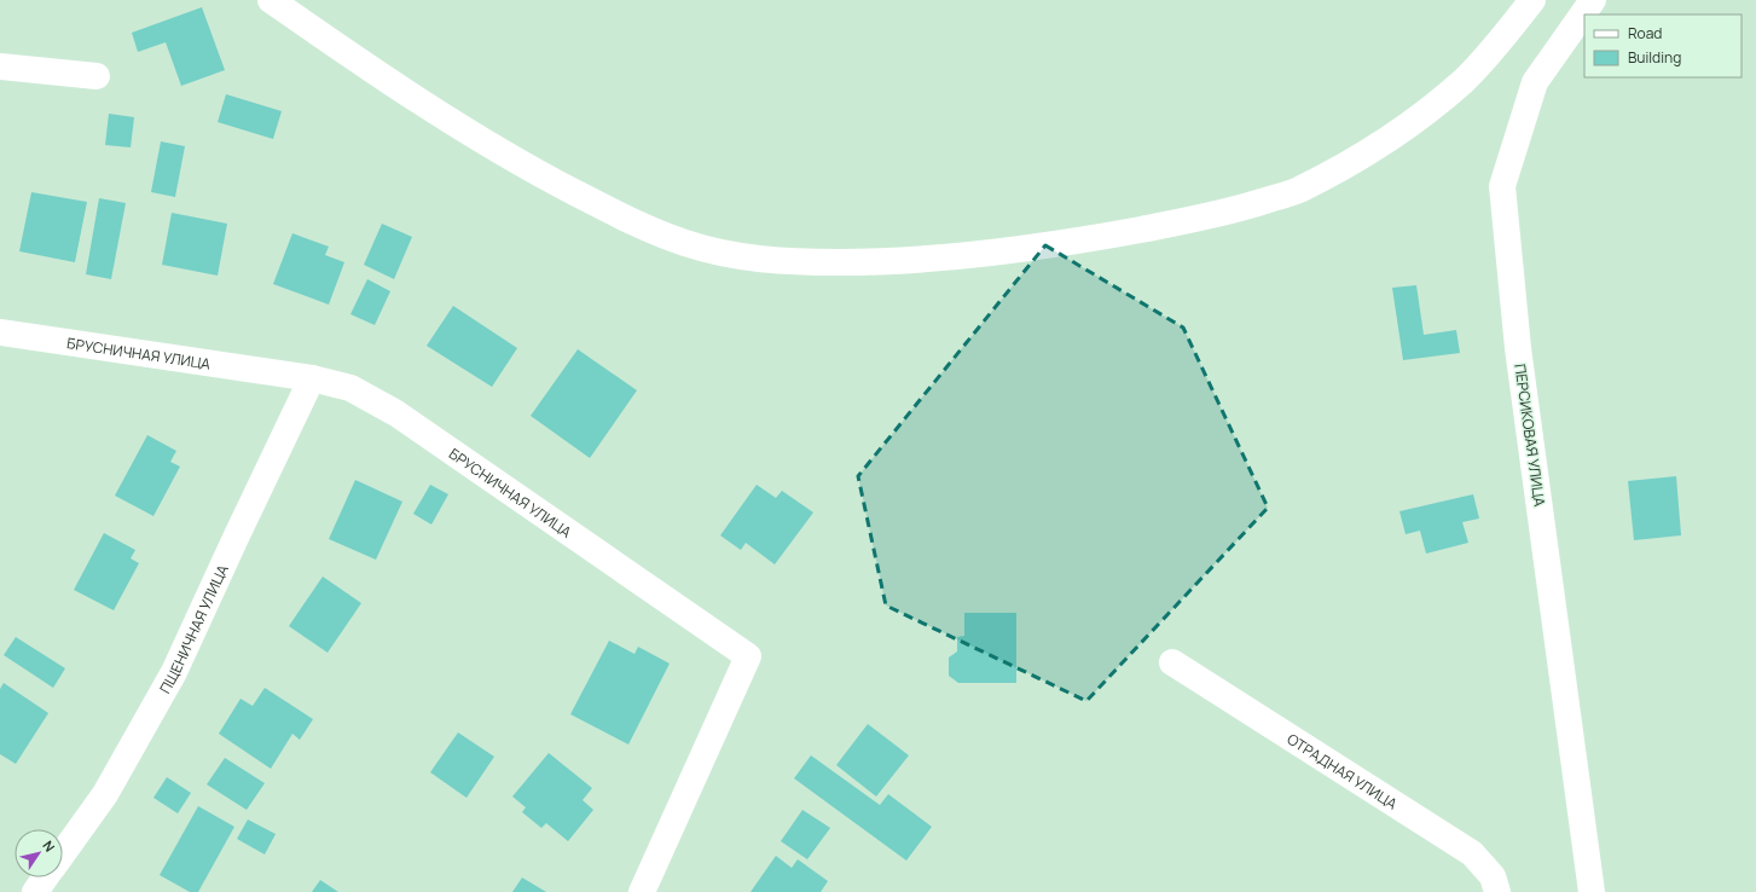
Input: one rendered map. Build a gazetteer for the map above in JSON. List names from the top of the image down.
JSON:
{
  "streets": {
    "street": [
      "БРУСНИЧНАЯ УЛИЦА",
      "ПЕРСИКОВАЯ УЛИЦА",
      "ПЩЕНИЧНАЯ УЛИЦА",
      "ОТРАДНАЯ УЛИЦА"
    ]
  },
  "crossings": [
    ["БРУСНИЧНАЯ УЛИЦА", "ПЩЕНИЧНАЯ УЛИЦА"]
  ],
  "legend": ["Road", "Building"],
  "north": "top right"
}
